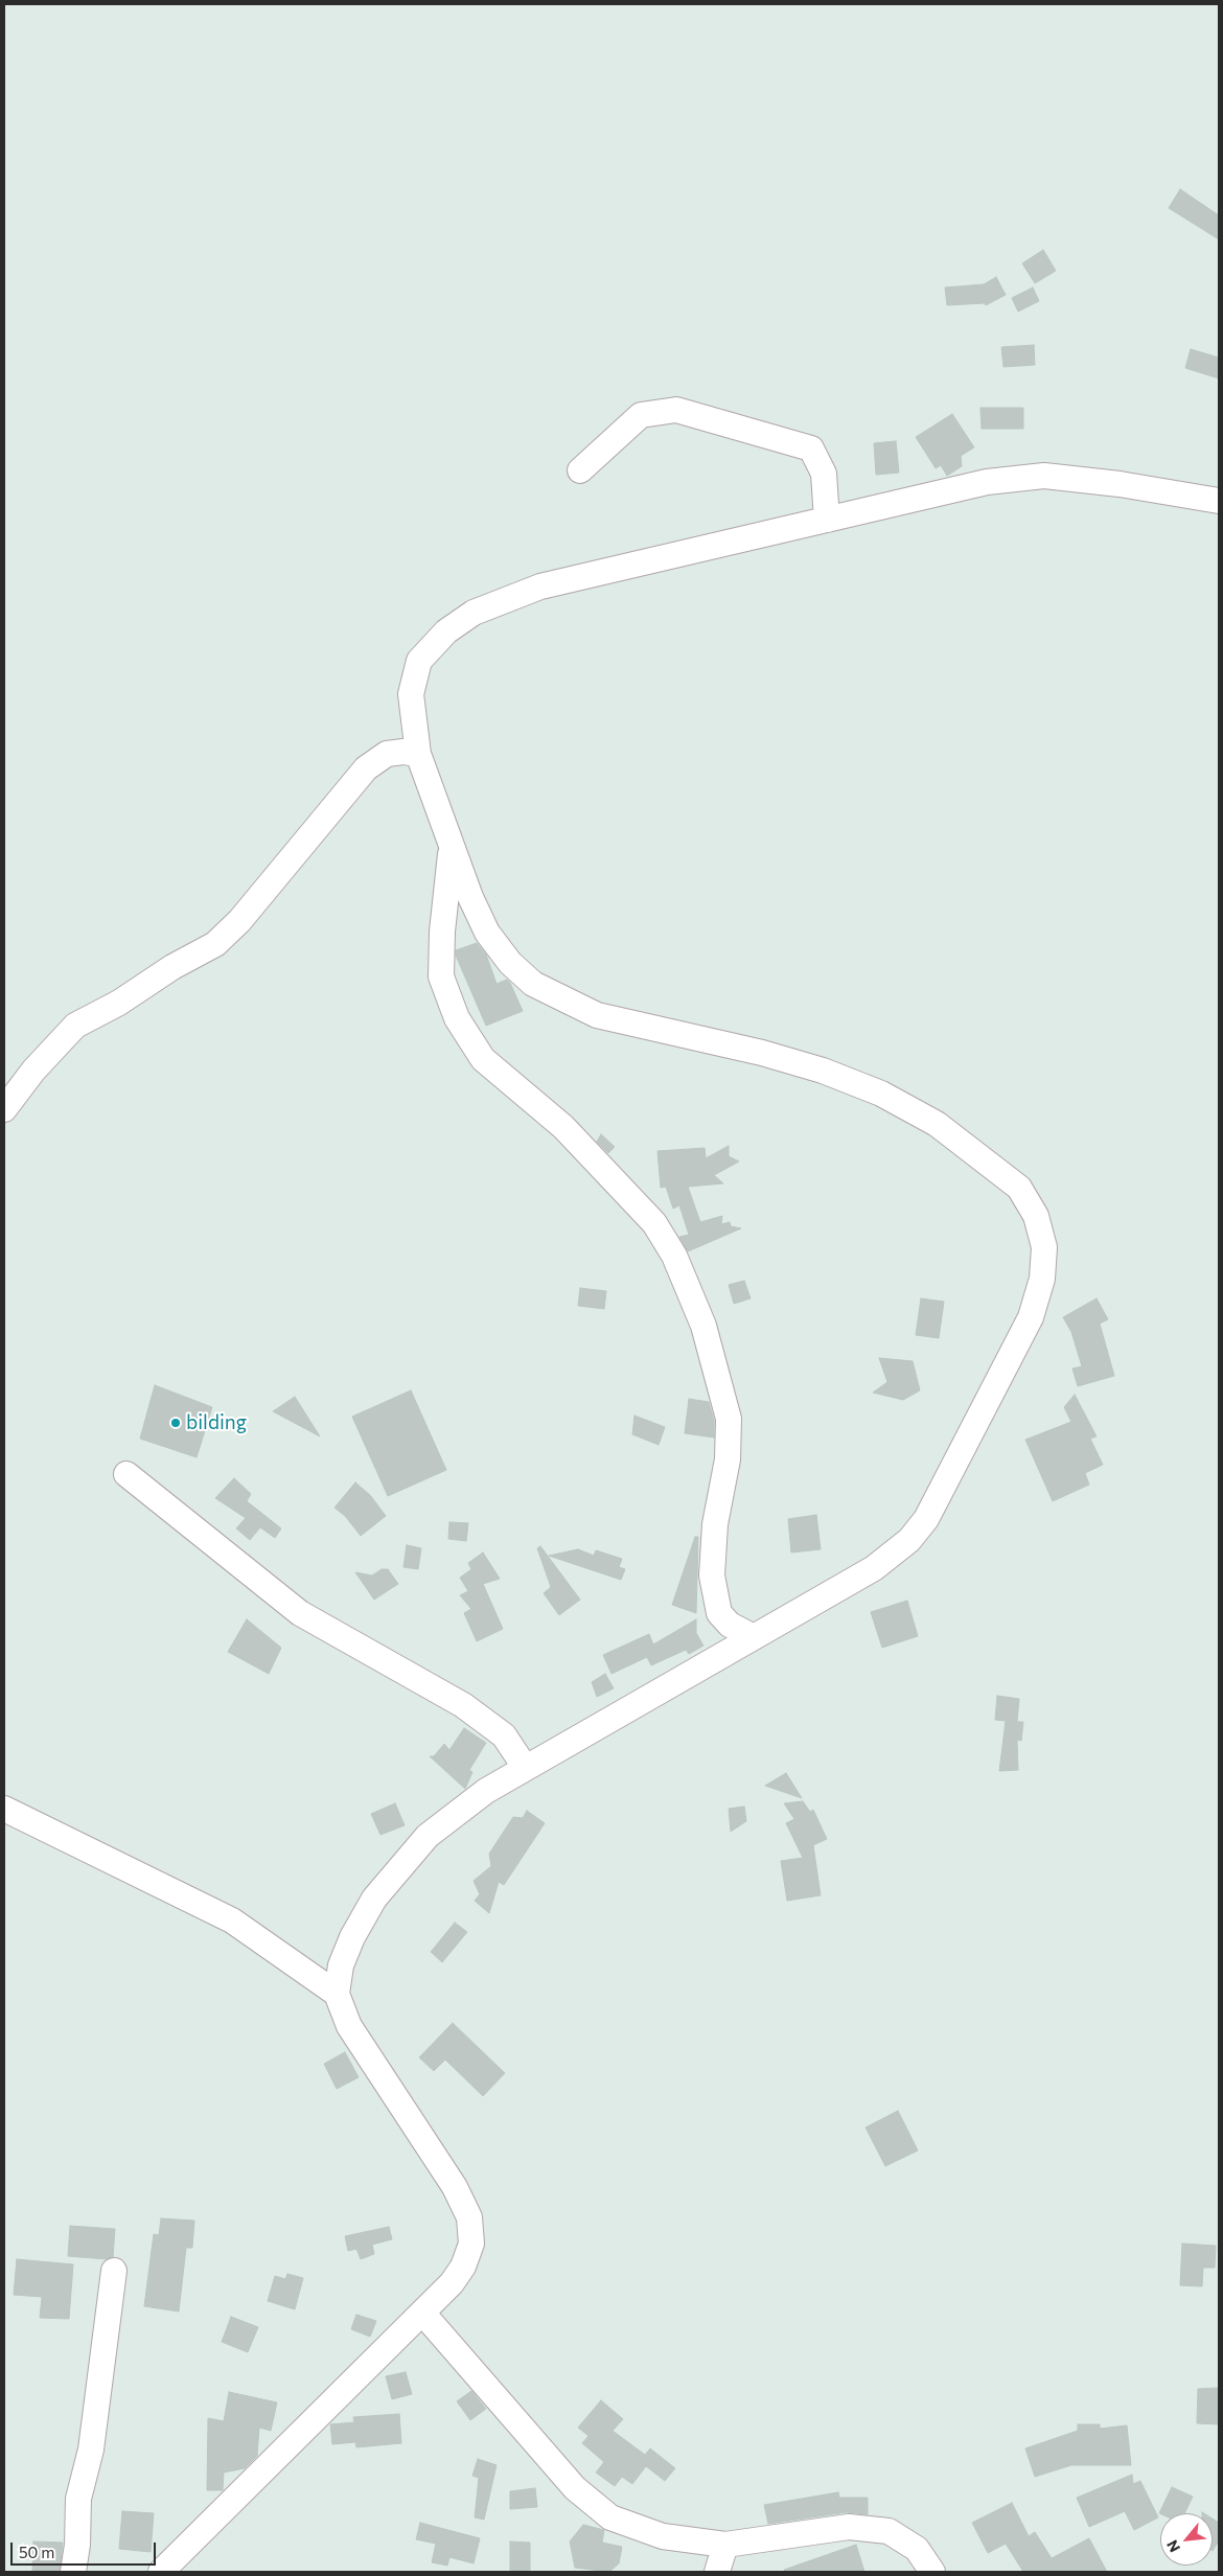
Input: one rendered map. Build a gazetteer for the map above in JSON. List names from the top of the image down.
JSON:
{
  "places": ["bilding"],
  "scale_bar": "50 m",
  "north": "bottom left"
}
